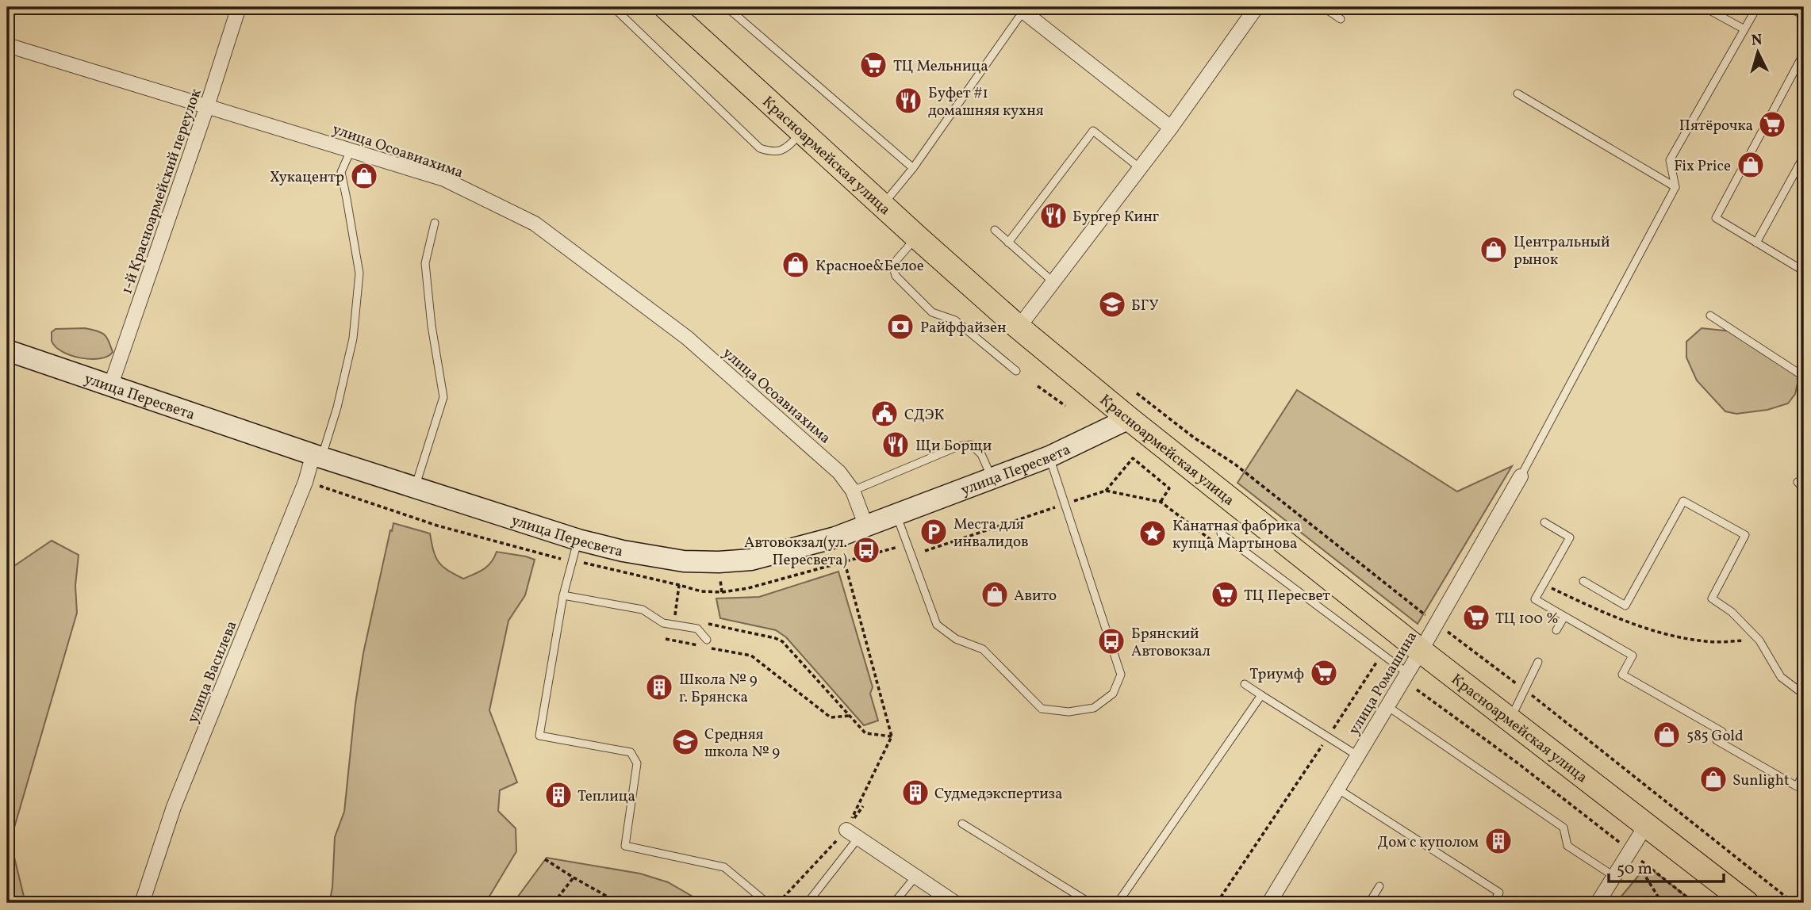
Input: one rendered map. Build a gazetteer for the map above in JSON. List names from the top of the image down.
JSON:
{
  "streets": {
    "main road": ["Красноармейская улица", "улица Пересвета"],
    "street": [
      "улица Осоавиахима",
      "1-й Красноармейский переулок",
      "улица Василева",
      "улица Ромашина"
    ]
  },
  "crossings": [
    ["улица Осоавиахима", "1-й Красноармейский переулок"],
    ["улица Осоавиахима", "улица Пересвета"],
    ["Красноармейская улица", "улица Пересвета"],
    ["Красноармейская улица", "улица Ромашина"],
    ["1-й Красноармейский переулок", "улица Пересвета"],
    ["улица Пересвета", "улица Василева"]
  ],
  "places": {
    "supermarket": [
      "ТЦ Мельница",
      "Пятёрочка",
      "ТЦ Пересвет",
      "ТЦ 100 %",
      "Триумф"
    ],
    "restaurant": ["Буфет #1 домашняя кухня", "Бургер Кинг", "Щи Борщи"],
    "shop": [
      "Fix Price",
      "Хукацентр",
      "Центральный рынок",
      "Красное&Белое",
      "Авито",
      "585 Gold",
      "Sunlight"
    ],
    "school or university": ["БГУ", "Средняя школа № 9"],
    "bank": ["Райффайзен"],
    "public building": ["СДЭК"],
    "parking": ["Места для инвалидов"],
    "place": ["Канатная фабрика купца Мартынова"],
    "bus stop": ["Автовокзал(ул. Пересвета)", "Брянский Автовокзал"],
    "building": [
      "Школа № 9 г. Брянска",
      "Судмедэкспертиза",
      "Теплица",
      "Дом с куполом"
    ]
  },
  "scale_bar": "50 m",
  "north": "top"
}
